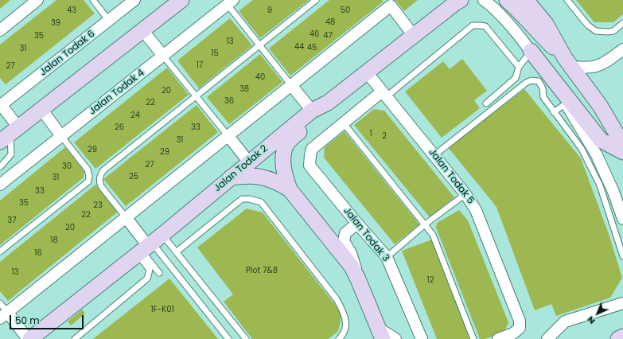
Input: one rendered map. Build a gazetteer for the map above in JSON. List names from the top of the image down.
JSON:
{
  "streets": {
    "main road": ["Jalan Todak 2"],
    "street": [
      "Jalan Todak 6",
      "Jalan Todak 4",
      "Jalan Todak 5",
      "Jalan Todak 3"
    ]
  },
  "crossings": [
    ["Jalan Todak 2", "Jalan Todak 5"]
  ],
  "house_numbers": [
    "43",
    "9",
    "50",
    "48",
    "39",
    "46",
    "35",
    "47",
    "13",
    "44",
    "45",
    "31",
    "15",
    "17",
    "27",
    "40",
    "38",
    "20",
    "36",
    "22",
    "24",
    "26",
    "33",
    "1",
    "2",
    "31",
    "29",
    "29",
    "27",
    "30",
    "25",
    "31",
    "33",
    "35",
    "23",
    "22",
    "37",
    "20",
    "18",
    "16",
    "Plot 7&8",
    "13",
    "12",
    "1F-K01"
  ],
  "scale_bar": "50 m",
  "north": "bottom left"
}
